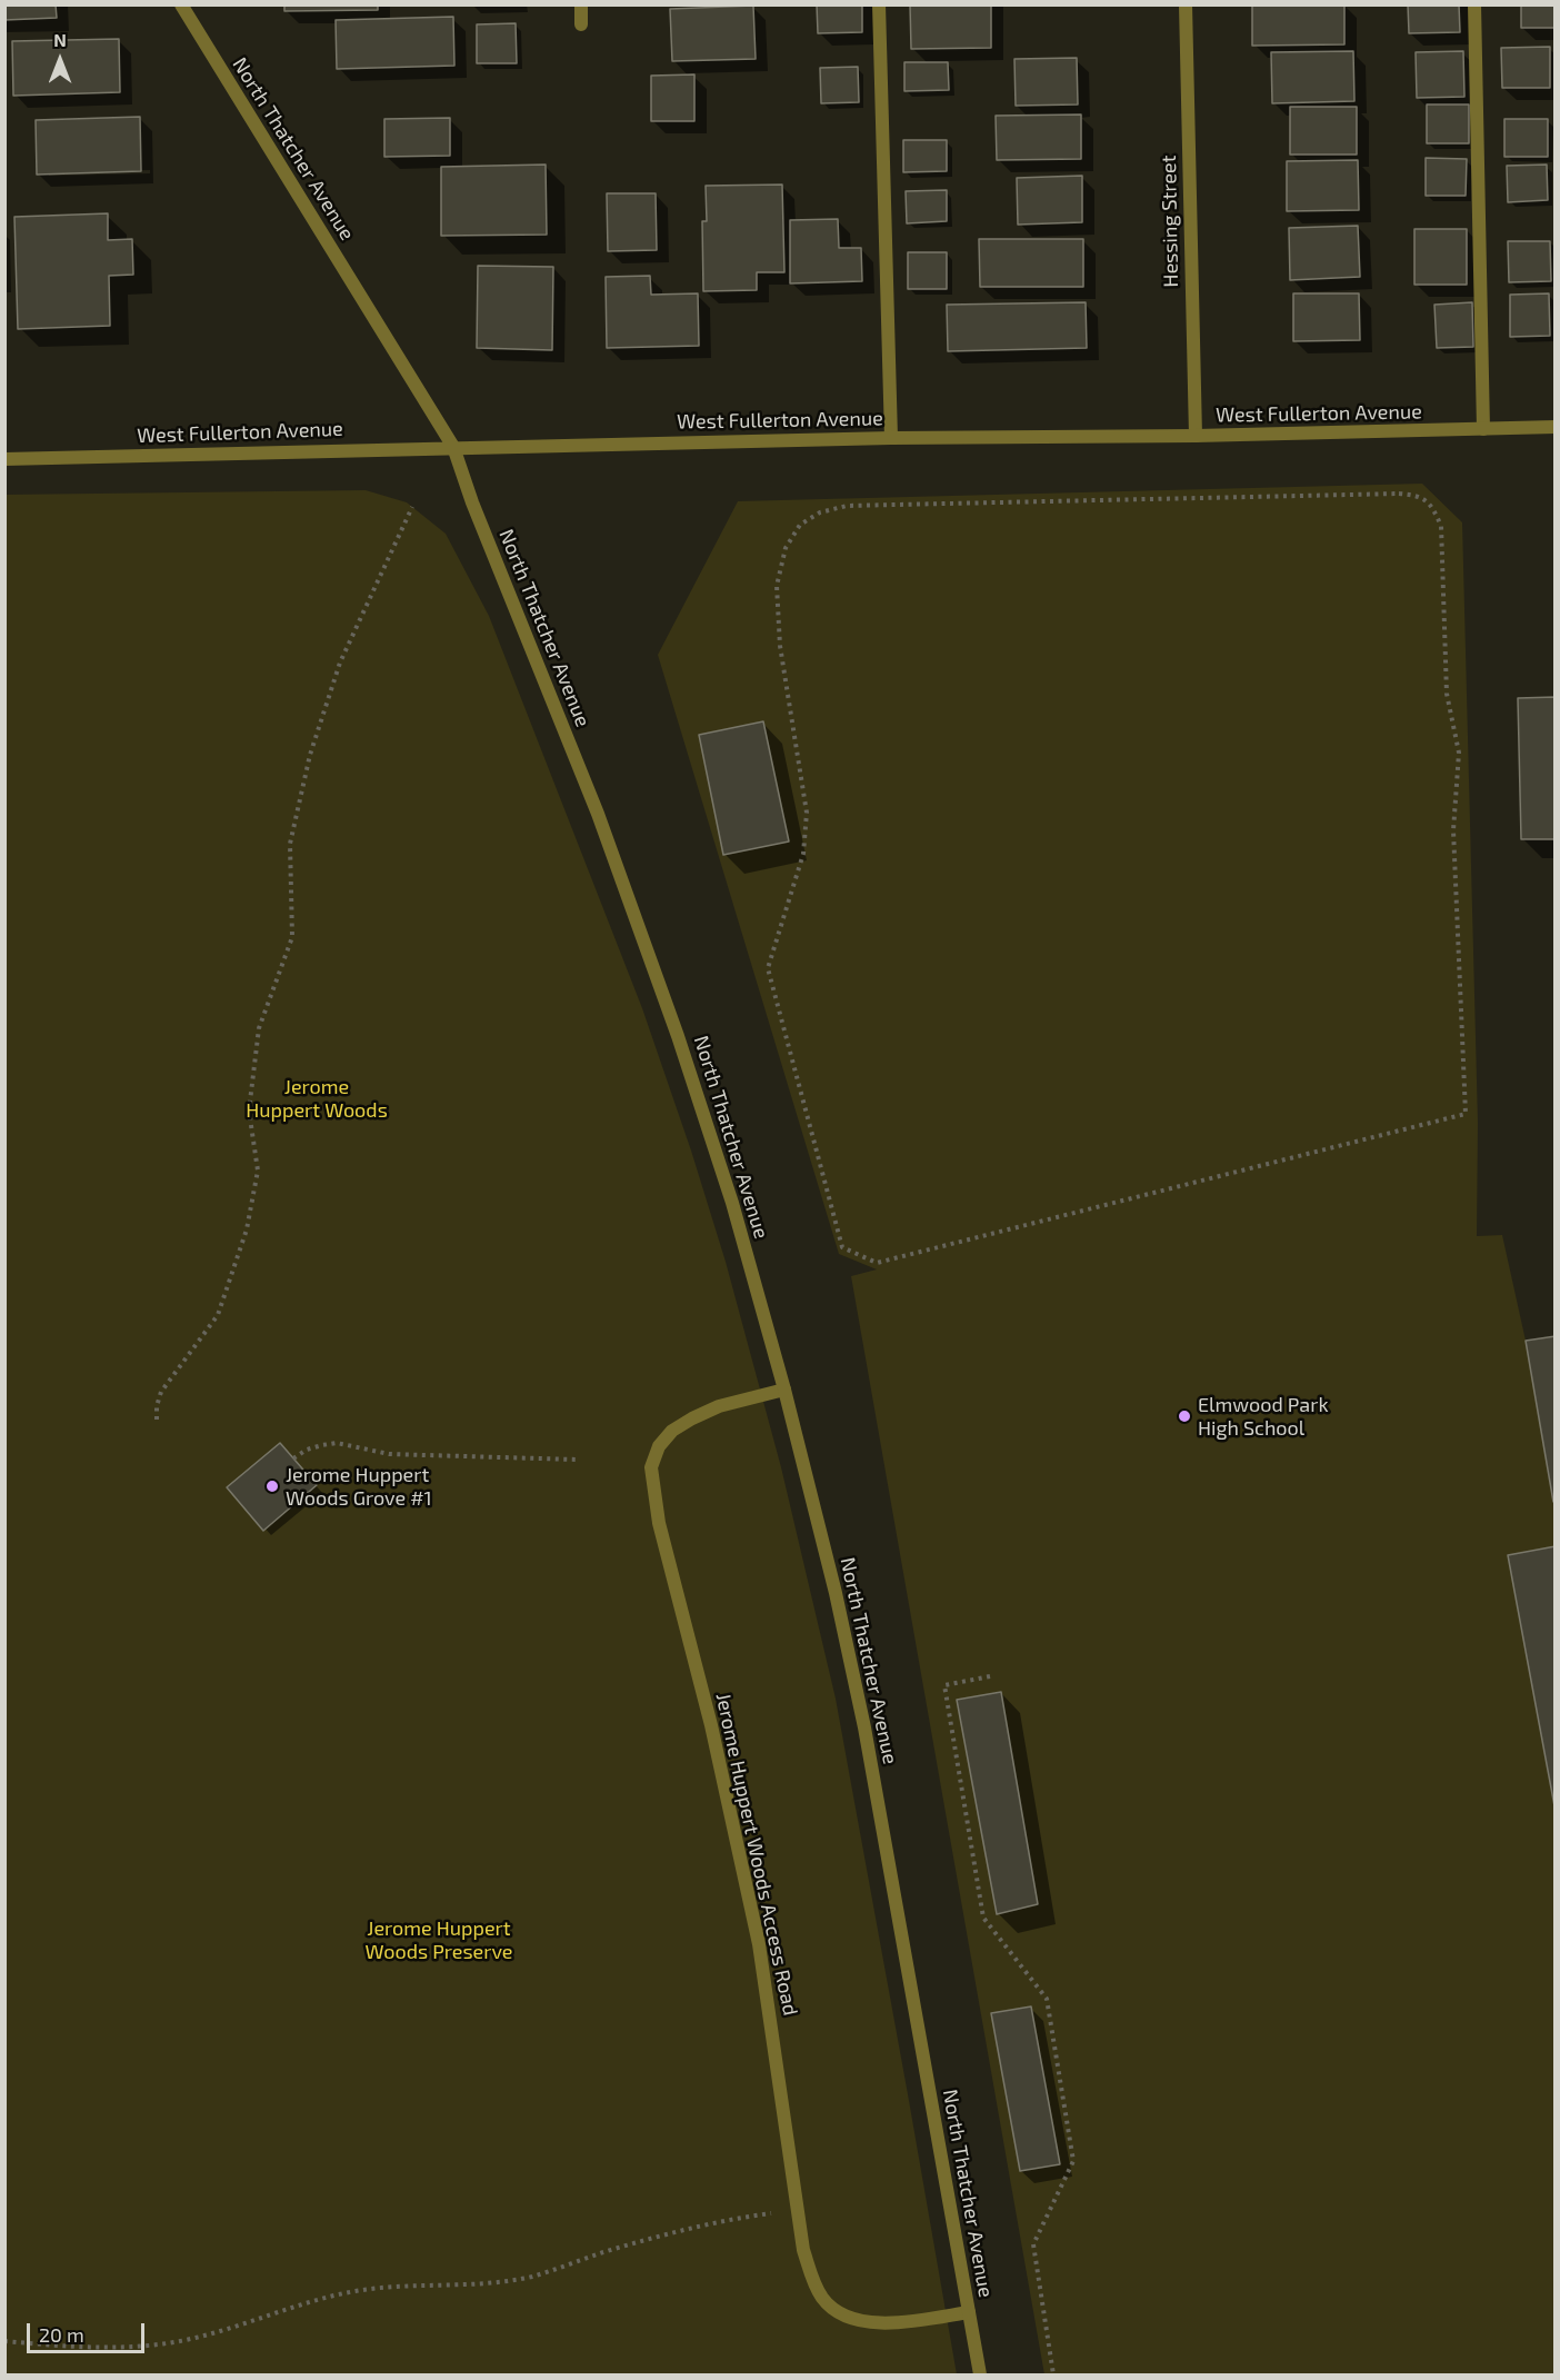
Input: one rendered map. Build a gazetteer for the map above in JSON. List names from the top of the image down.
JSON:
{
  "streets": {
    "street": [
      "North Thatcher Avenue",
      "Hessing Street",
      "West Fullerton Avenue",
      "Jerome Huppert Woods Access Road"
    ]
  },
  "crossings": [
    ["North Thatcher Avenue", "West Fullerton Avenue"],
    ["North Thatcher Avenue", "Jerome Huppert Woods Access Road"],
    ["Hessing Street", "West Fullerton Avenue"]
  ],
  "parks": ["Jerome Huppert Woods", "Jerome Huppert Woods Preserve"],
  "places": ["Elmwood Park High School", "Jerome Huppert Woods Grove #1"],
  "scale_bar": "20 m",
  "north": "top"
}
